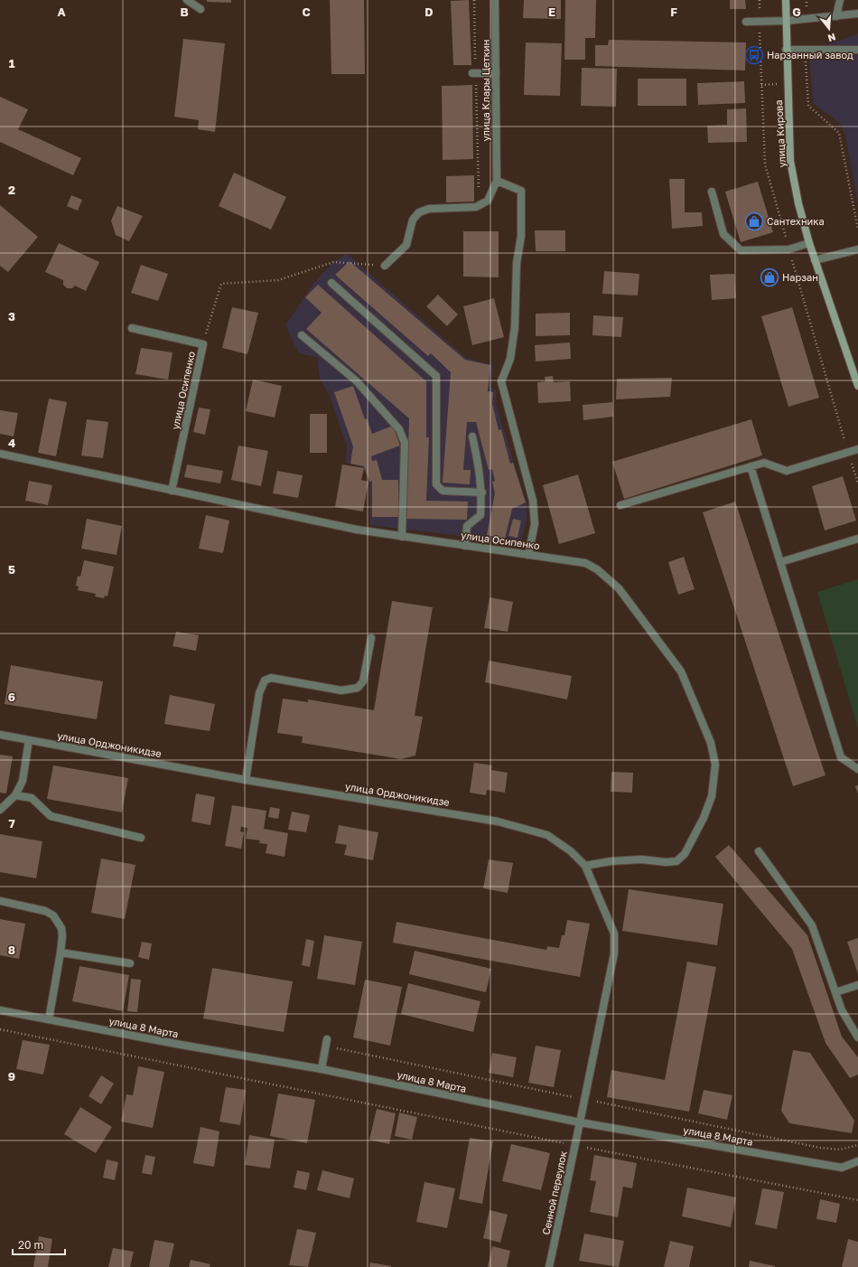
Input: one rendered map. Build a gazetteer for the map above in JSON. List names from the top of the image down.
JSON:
{
  "streets": {
    "street": [
      "улица Клары Цеткин",
      "улица Кирова",
      "улица Осипенко",
      "улица Орджоникидзе",
      "улица 8 Марта",
      "Сенной переулок"
    ]
  },
  "crossings": [
    ["улица Осипенко", "улица Орджоникидзе"],
    ["улица Осипенко", "Сенной переулок"],
    ["улица Орджоникидзе", "Сенной переулок"],
    ["улица 8 Марта", "Сенной переулок"]
  ],
  "places": {
    "bus stop": ["Нарзанный завод"],
    "shop": ["Сантехника", "Нарзан"]
  },
  "scale_bar": "20 m",
  "north": "bottom",
  "grid": {
    "columns": [
      "A",
      "B",
      "C",
      "D",
      "E",
      "F",
      "G"
    ],
    "rows": [
      "1",
      "2",
      "3",
      "4",
      "5",
      "6",
      "7",
      "8",
      "9"
    ]
  }
}
